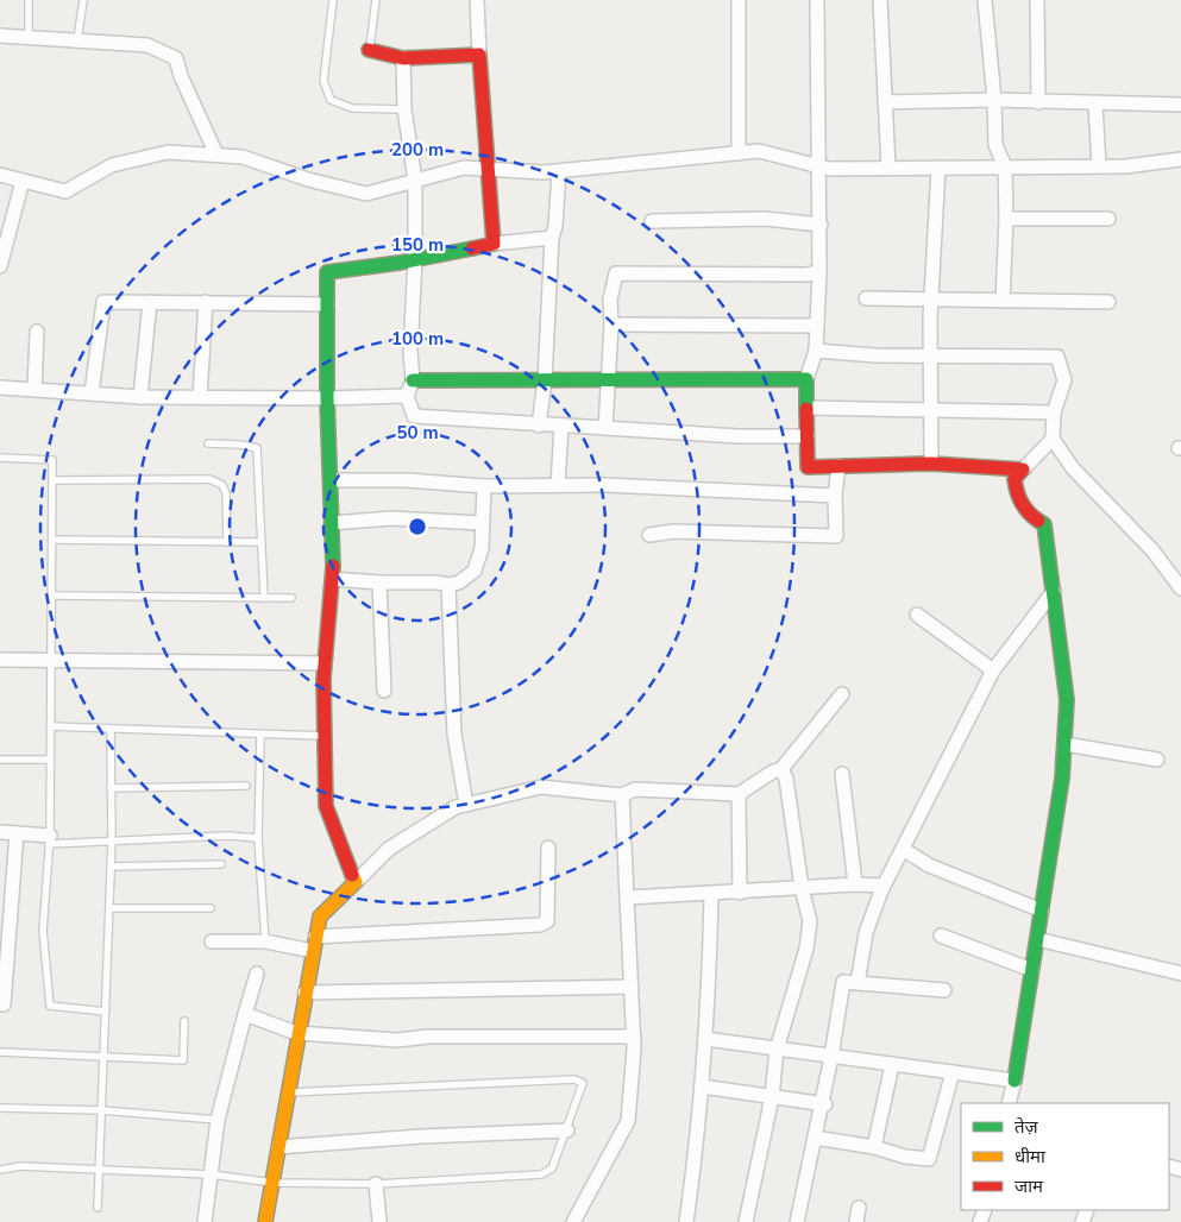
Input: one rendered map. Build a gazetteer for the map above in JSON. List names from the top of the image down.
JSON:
{
  "legend": ["तेज़", "धीमा", "जाम"],
  "rings": [
    "200 m",
    "150 m",
    "100 m",
    "50 m"
  ]
}
